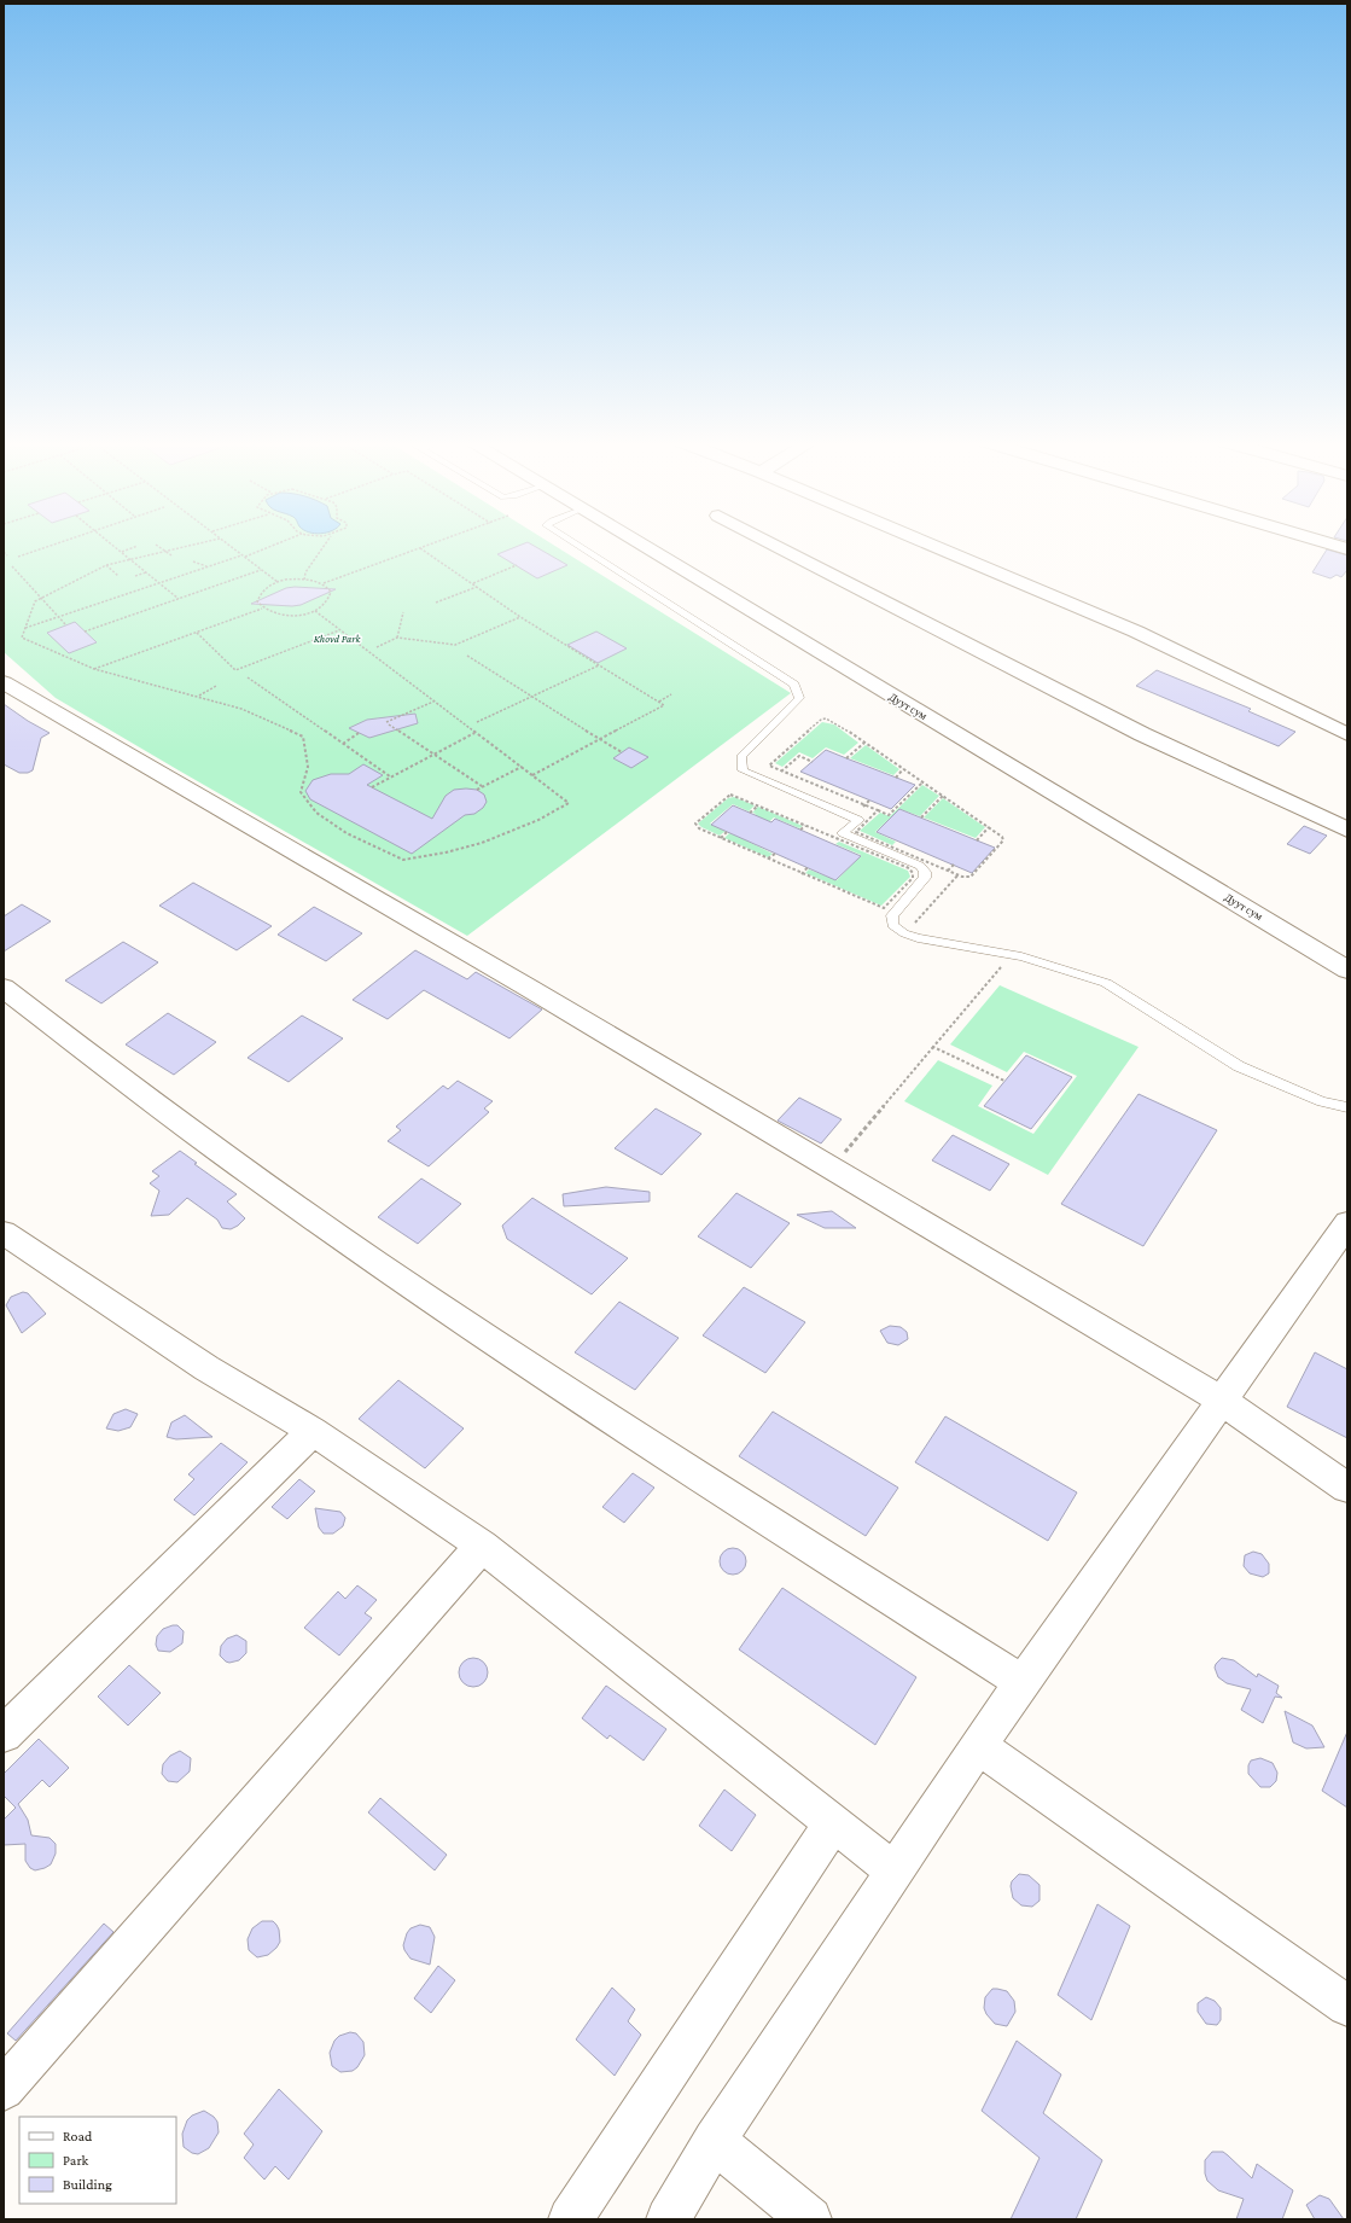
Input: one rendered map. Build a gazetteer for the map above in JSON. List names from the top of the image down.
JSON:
{
  "streets": {
    "street": ["Дуут сум"]
  },
  "parks": ["Khovd Park"],
  "legend": ["Road", "Park", "Building"]
}
